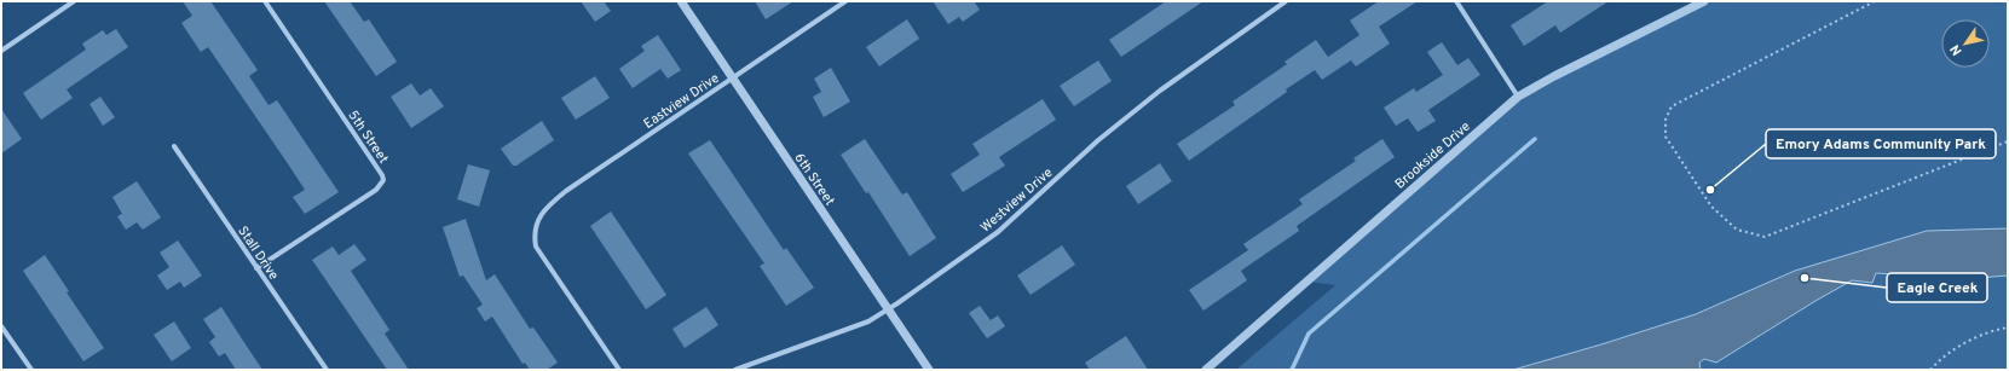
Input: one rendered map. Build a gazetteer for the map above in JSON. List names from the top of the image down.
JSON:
{
  "streets": {
    "street": [
      "Eastview Drive",
      "5th Street",
      "Brookside Drive",
      "6th Street",
      "Westview Drive",
      "Stall Drive"
    ]
  },
  "crossings": [
    ["Eastview Drive", "6th Street"],
    ["5th Street", "Stall Drive"],
    ["6th Street", "Westview Drive"]
  ],
  "places": ["Emory Adams Community Park", "Eagle Creek"],
  "north": "bottom left"
}
